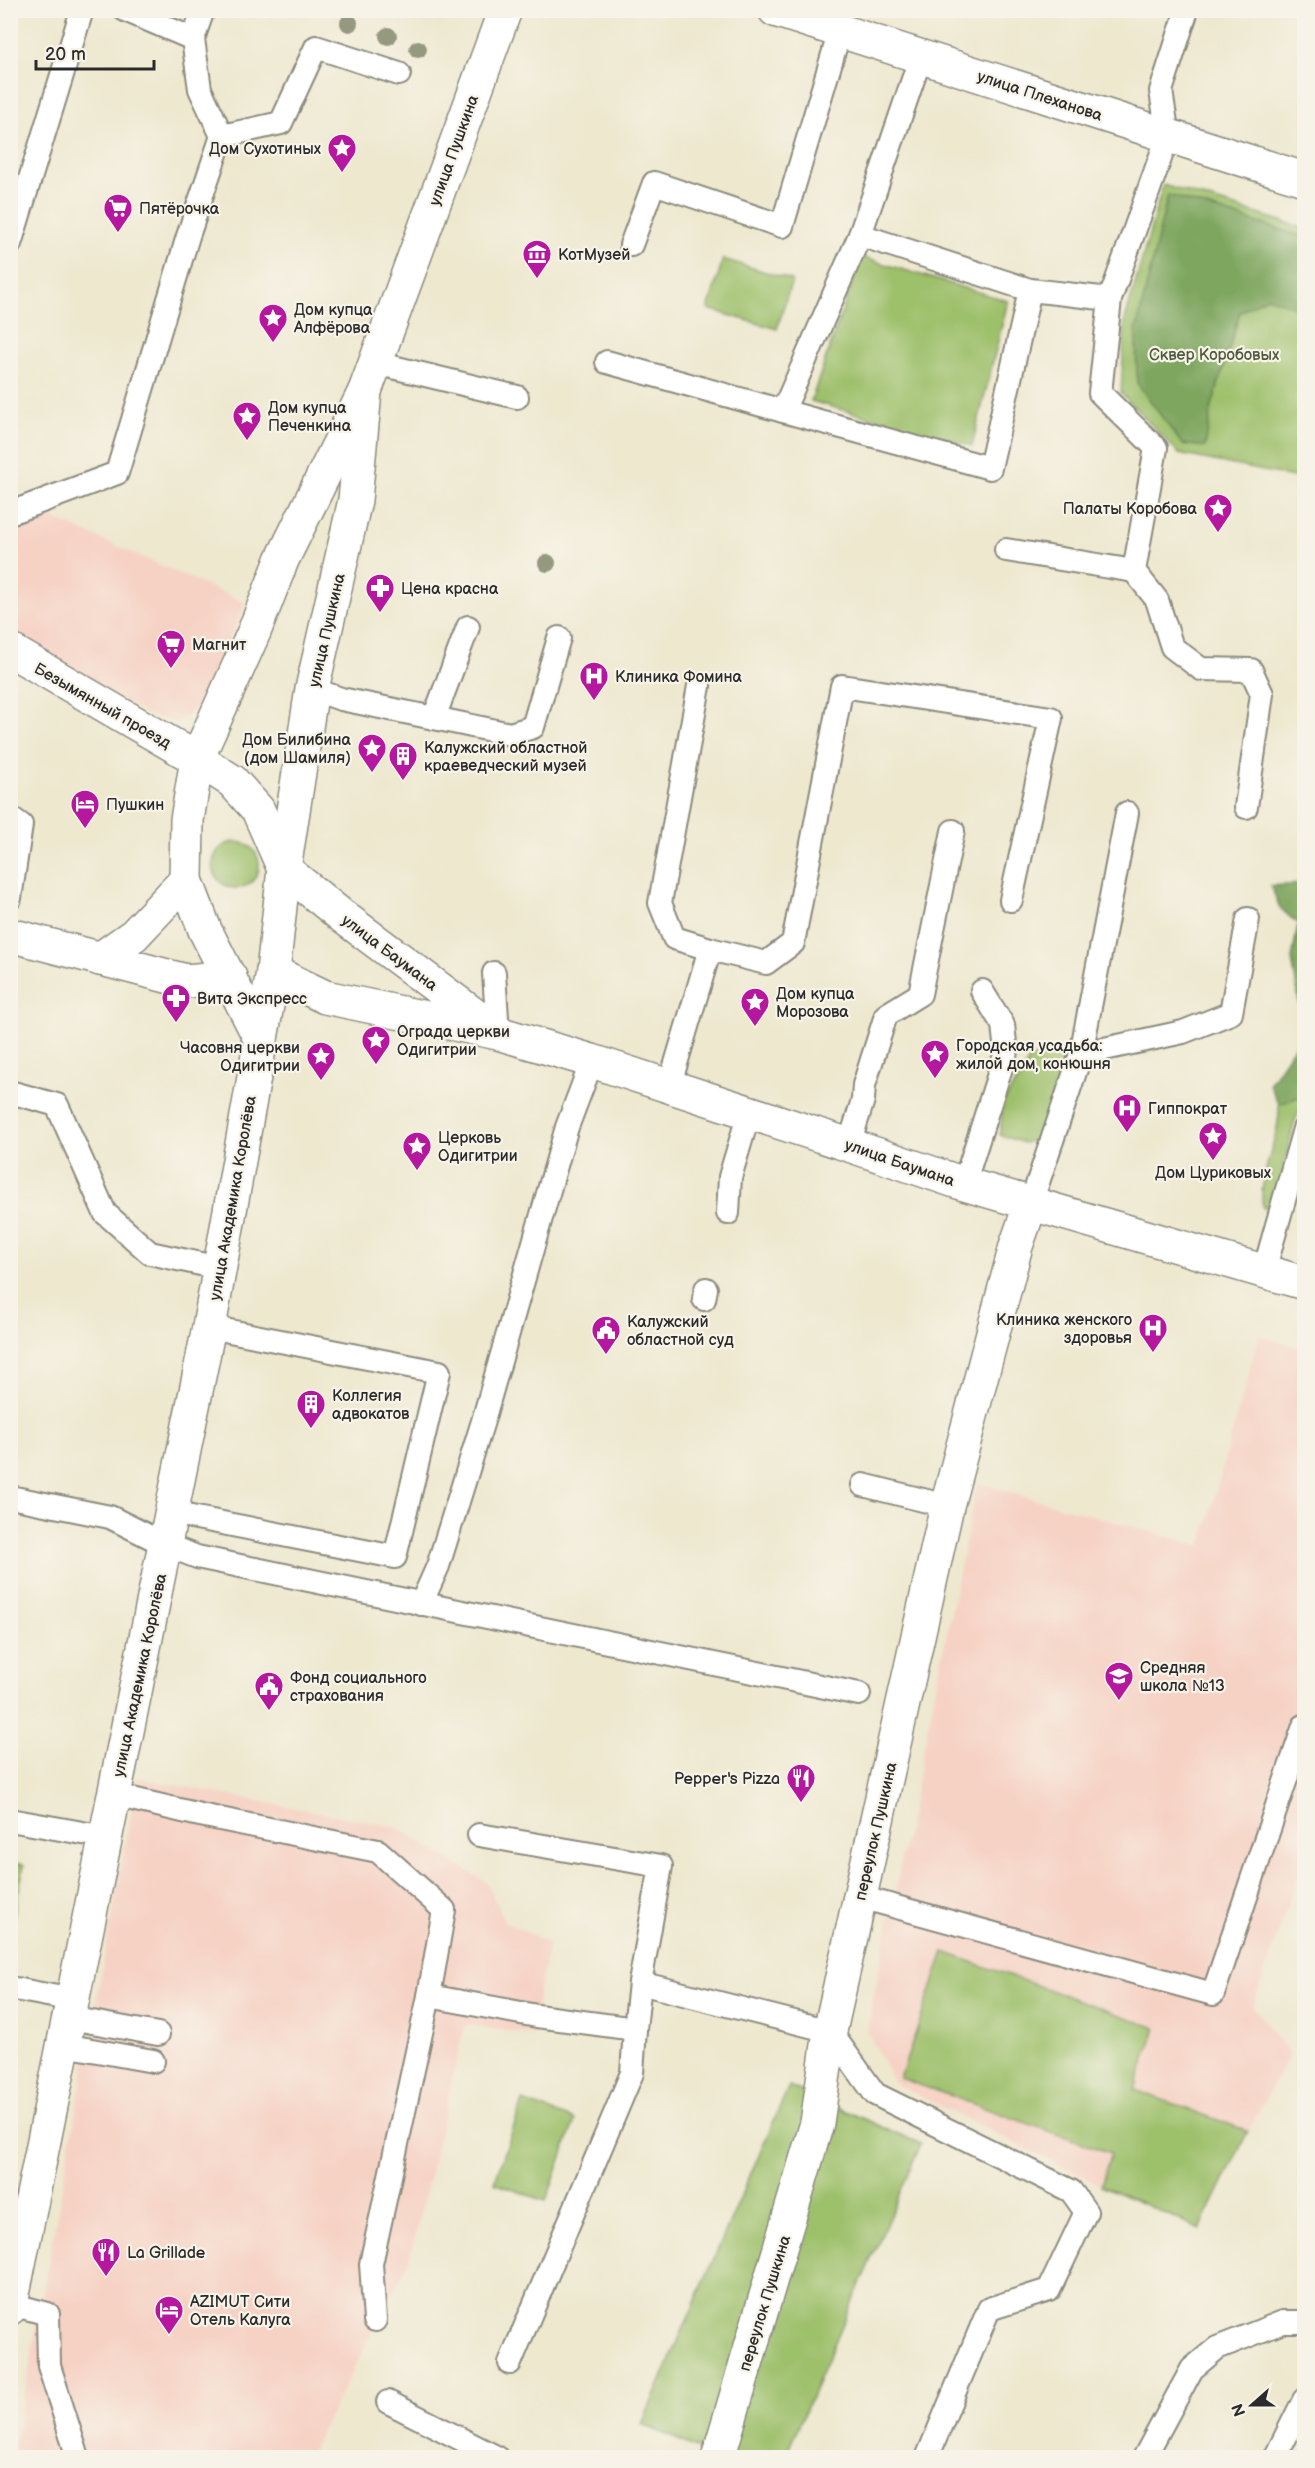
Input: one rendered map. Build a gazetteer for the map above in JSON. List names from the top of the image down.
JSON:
{
  "streets": {
    "street": [
      "улица Плеханова",
      "улица Пушкина",
      "Безымянный проезд",
      "улица Баумана",
      "улица Академика Королёва",
      "переулок Пушкина"
    ]
  },
  "crossings": [
    ["улица Пушкина", "Безымянный проезд"],
    ["улица Пушкина", "улица Баумана"],
    ["улица Пушкина", "улица Академика Королёва"],
    ["Безымянный проезд", "улица Баумана"],
    ["улица Баумана", "улица Академика Королёва"],
    ["улица Баумана", "переулок Пушкина"]
  ],
  "parks": ["Сквер Коробовых"],
  "places": {
    "place": [
      "Дом Сухотиных",
      "Дом купца Алфёрова",
      "Дом купца Печенкина",
      "Палаты Коробова",
      "Дом Билибина (дом Шамиля)",
      "Дом купца Морозова",
      "Ограда церкви Одигитрии",
      "Городская усадьба: жилой дом, конюшня",
      "Часовня церкви Одигитрии",
      "Дом Цуриковых",
      "Церковь Одигитрии"
    ],
    "supermarket": ["Пятёрочка", "Магнит"],
    "museum": ["КотМузей"],
    "pharmacy": ["Цена красна", "Вита Экспресс"],
    "hospital": ["Клиника Фомина", "Гиппократ", "Клиника женского здоровья"],
    "building": ["Калужский областной краеведческий музей", "Коллегия адвокатов"],
    "hotel": ["Пушкин", "AZIMUT Сити Отель Калуга"],
    "public building": ["Калужский областной суд", "Фонд социального страхования"],
    "school or university": ["Средняя школа №13"],
    "restaurant": ["Pepper's Pizza", "La Grillade"]
  },
  "scale_bar": "20 m",
  "north": "left"
}
